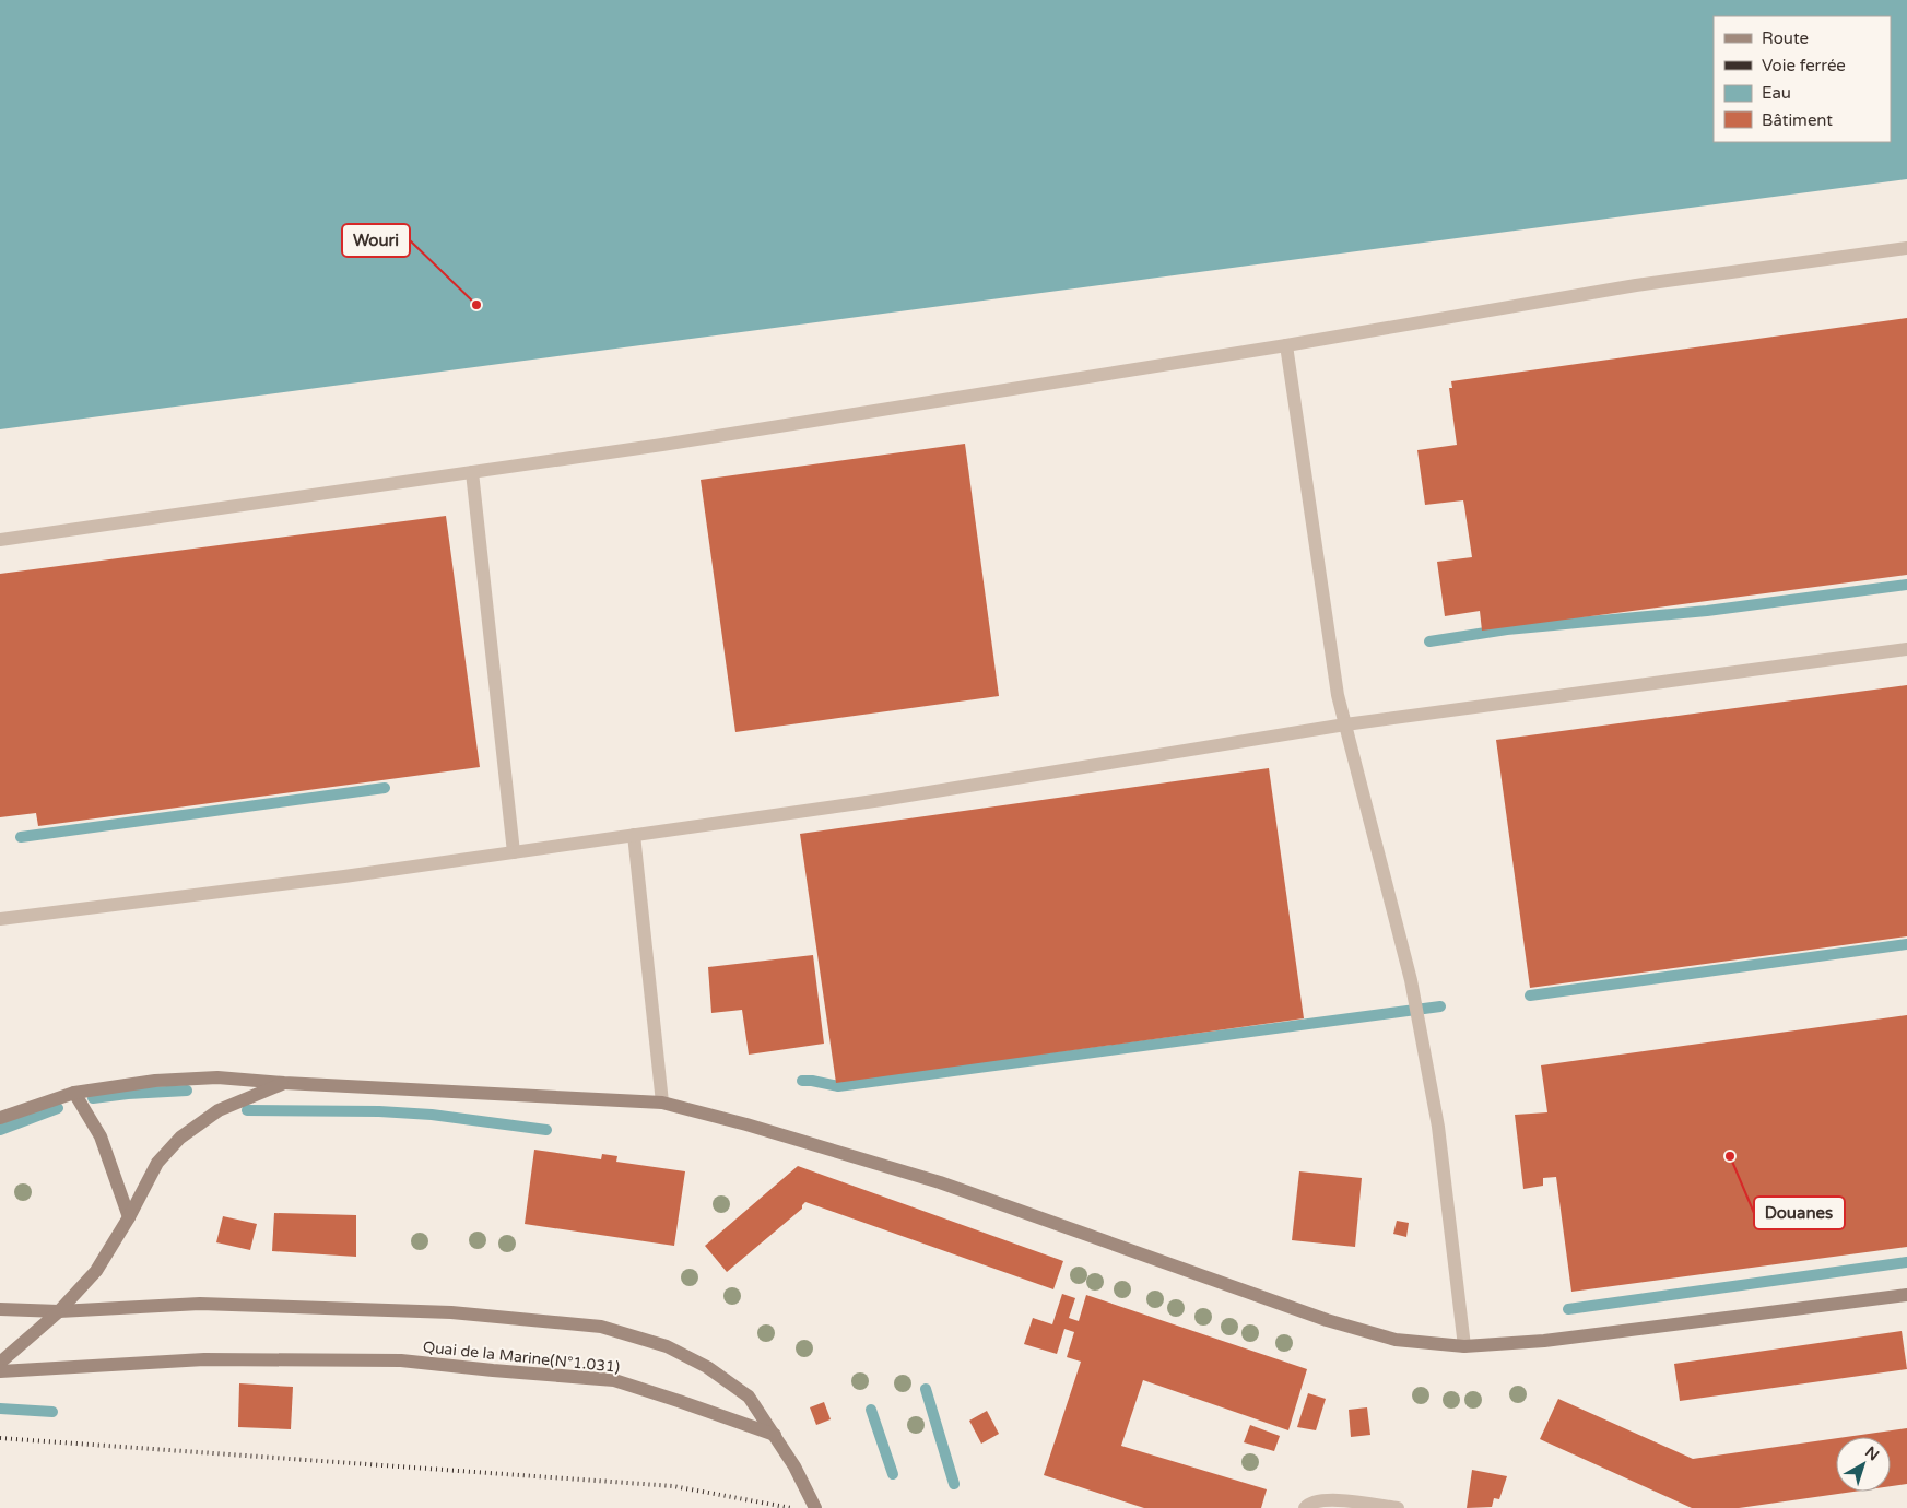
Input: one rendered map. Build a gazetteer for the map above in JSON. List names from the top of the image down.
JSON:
{
  "streets": {
    "street": ["Quai de la Marine(N°1.031)"]
  },
  "places": ["Wouri", "Douanes"],
  "legend": [
    "Route",
    "Voie ferrée",
    "Eau",
    "Bâtiment"
  ],
  "north": "top right"
}
